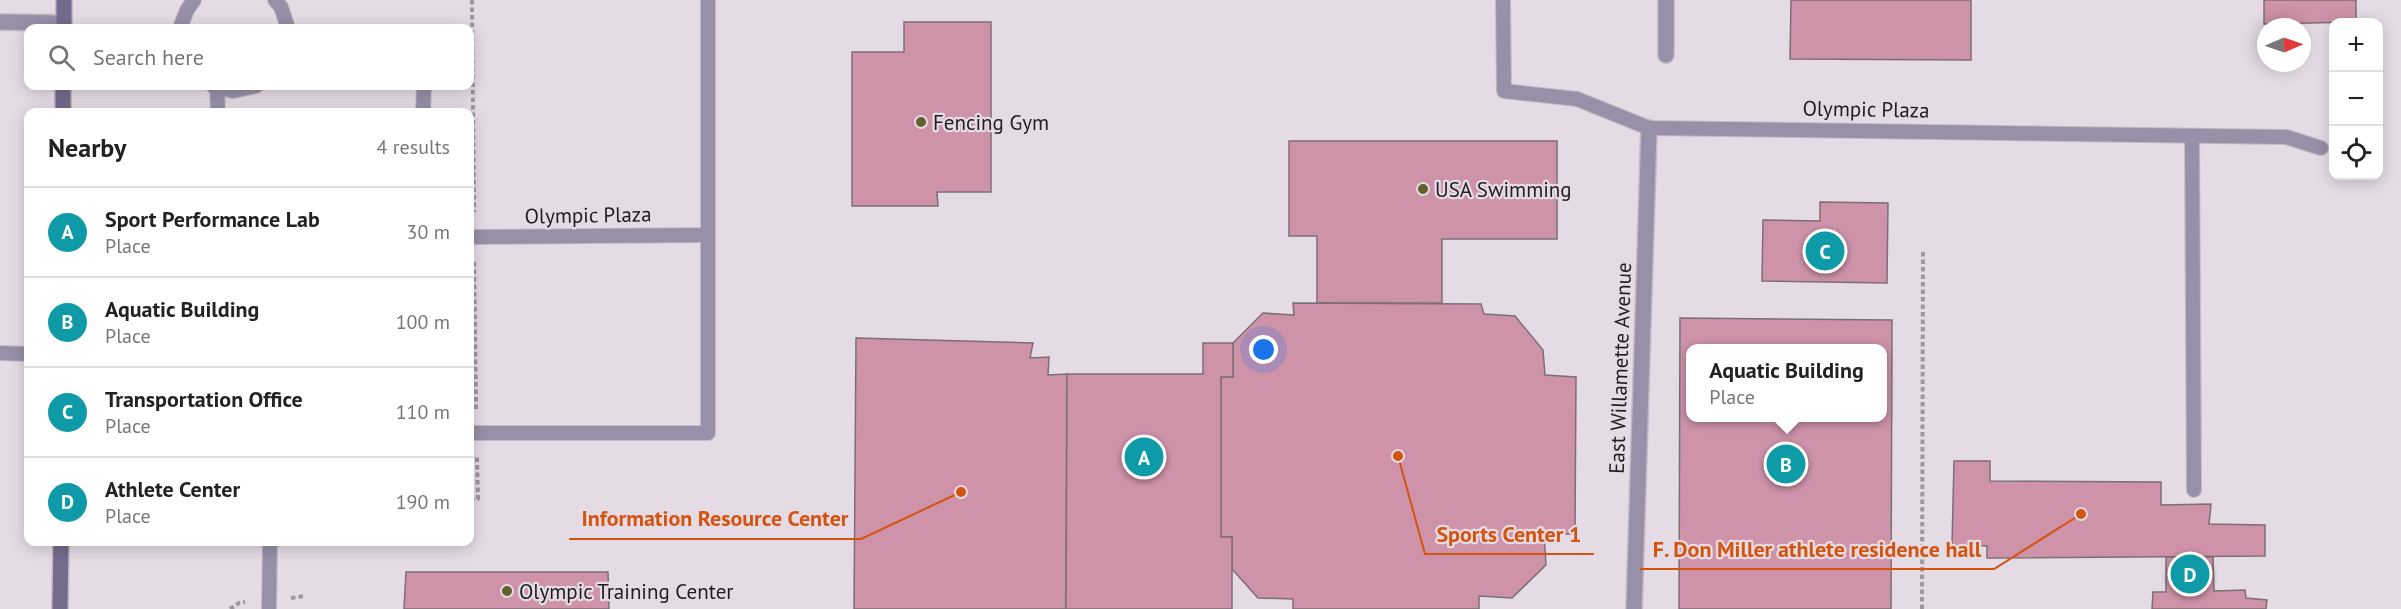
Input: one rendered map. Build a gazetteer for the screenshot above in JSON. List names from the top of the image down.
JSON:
{
  "streets": {
    "street": ["East Willamette Avenue"],
    "lane": ["Olympic Plaza"]
  },
  "crossings": [
    ["Olympic Plaza", "East Willamette Avenue"]
  ],
  "places": [
    "Fencing Gym",
    "USA Swimming",
    "Sports Center 1",
    "Information Resource Center",
    "F. Don Miller athlete residence hall",
    "Olympic Training Center"
  ],
  "north": "right",
  "page": {
    "map_buttons": ["+", "−"],
    "search": "Search here",
    "heading": ["Nearby", "4 results"],
    "list": [
      {
        "mark": "A",
        "name": "Sport Performance Lab",
        "note": "Place",
        "value": "30 m"
      },
      {
        "mark": "B",
        "name": "Aquatic Building",
        "note": "Place",
        "value": "100 m"
      },
      {
        "mark": "C",
        "name": "Transportation Office",
        "note": "Place",
        "value": "110 m"
      },
      {
        "mark": "D",
        "name": "Athlete Center",
        "note": "Place",
        "value": "190 m"
      }
    ],
    "pins": [
      "C",
      "A",
      "B",
      "D"
    ],
    "popup": ["Aquatic Building", "Place"]
  }
}
